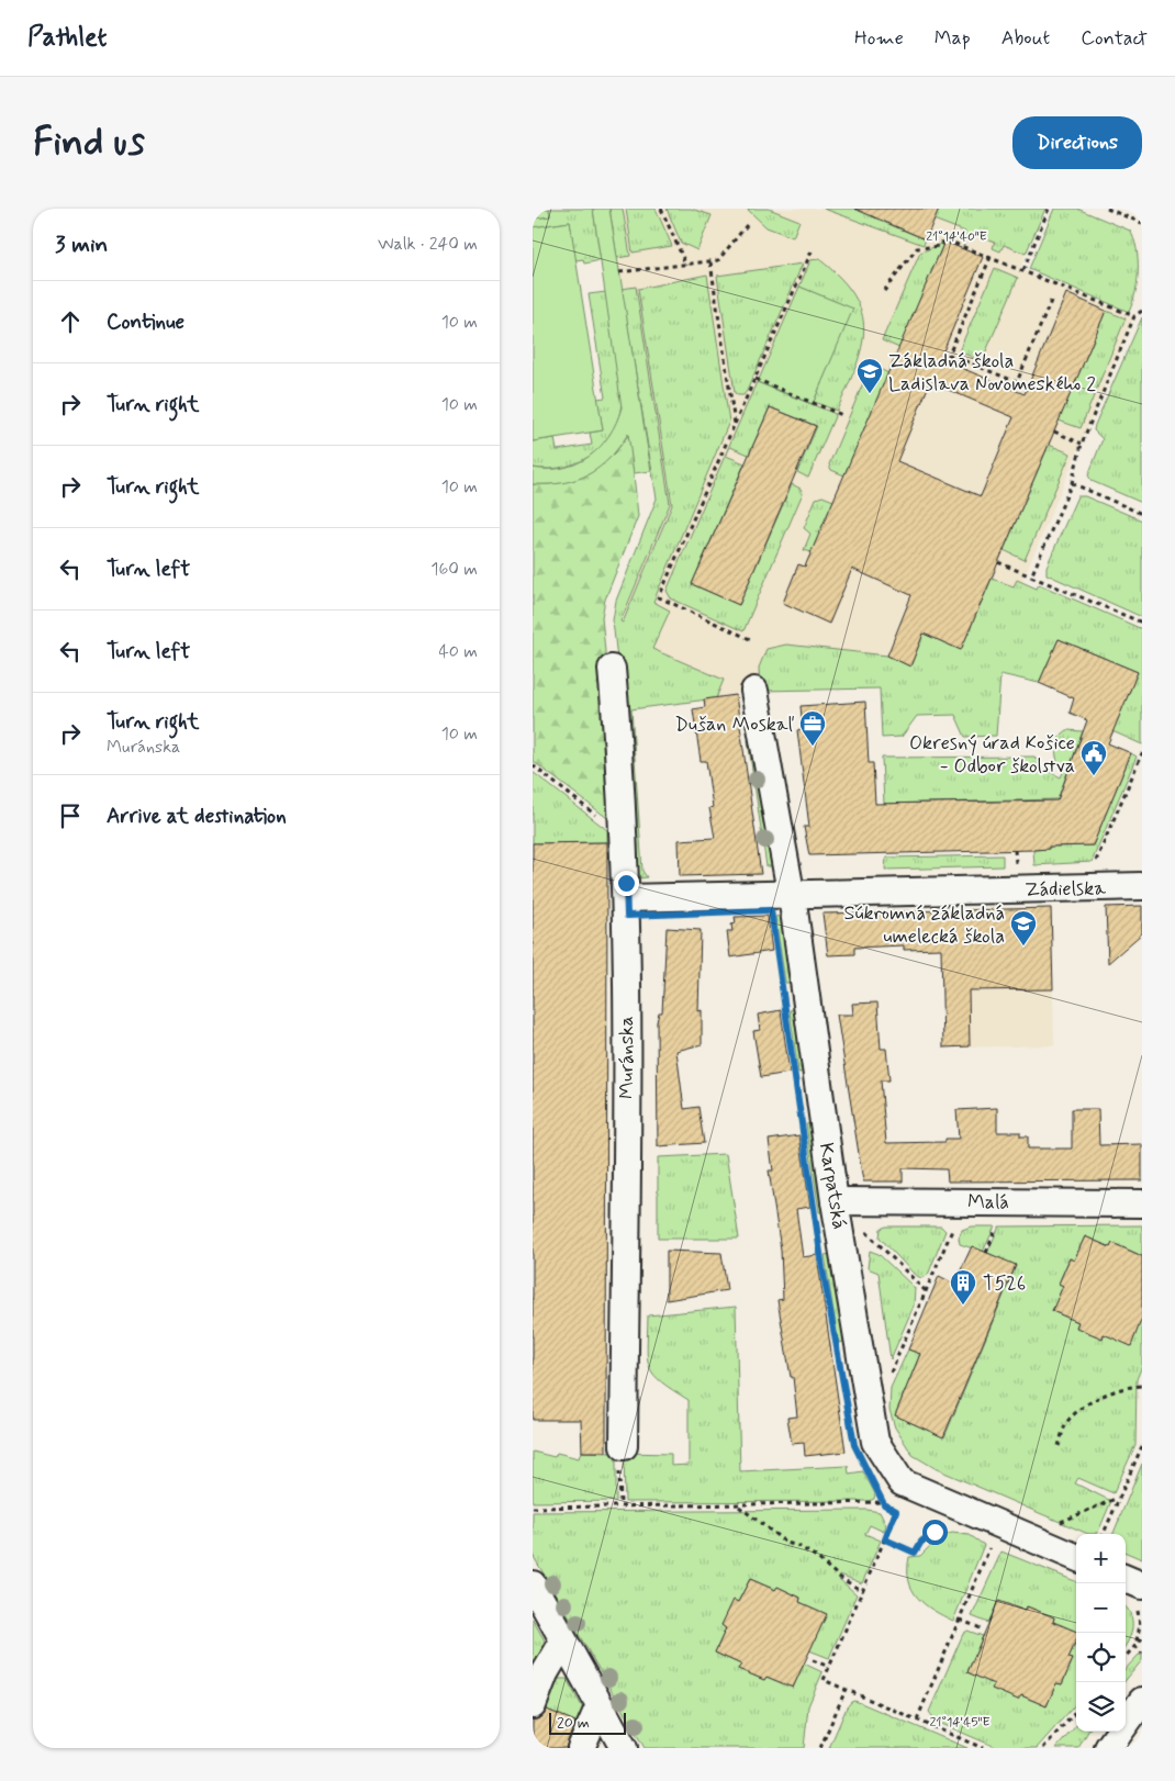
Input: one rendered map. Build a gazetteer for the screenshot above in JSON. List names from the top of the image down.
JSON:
{
  "streets": {
    "street": [
      "Zádielska",
      "Muránska",
      "Karpatská",
      "Malá"
    ]
  },
  "crossings": [
    ["Zádielska", "Muránska"],
    ["Zádielska", "Karpatská"],
    ["Karpatská", "Malá"]
  ],
  "places": {
    "school or university": ["Základná škola Ladislava Novomeského 2", "Súkromná základná umelecká škola"],
    "office": ["Dušan Moskaľ"],
    "public building": ["Okresný úrad Košice - Odbor školstva"],
    "building": ["T526"]
  },
  "scale_bar": "20 m",
  "page": {
    "header": "Pathlet",
    "nav": [
      "Home",
      "Map",
      "About",
      "Contact"
    ],
    "buttons": "Directions",
    "title": "Find us",
    "heading": ["3 min", "Walk · 240 m"],
    "list": [
      ["Continue", "10 m"],
      ["Turn right", "10 m"],
      ["Turn right", "10 m"],
      ["Turn left", "160 m"],
      ["Turn left", "40 m"],
      ["Turn right", "Muránska", "10 m"],
      "Arrive at destination"
    ],
    "map_buttons": ["+", "−"],
    "scale": "20 m"
  },
  "coordinates": ["21°14'40\"E", "21°14'45\"E"]
}
